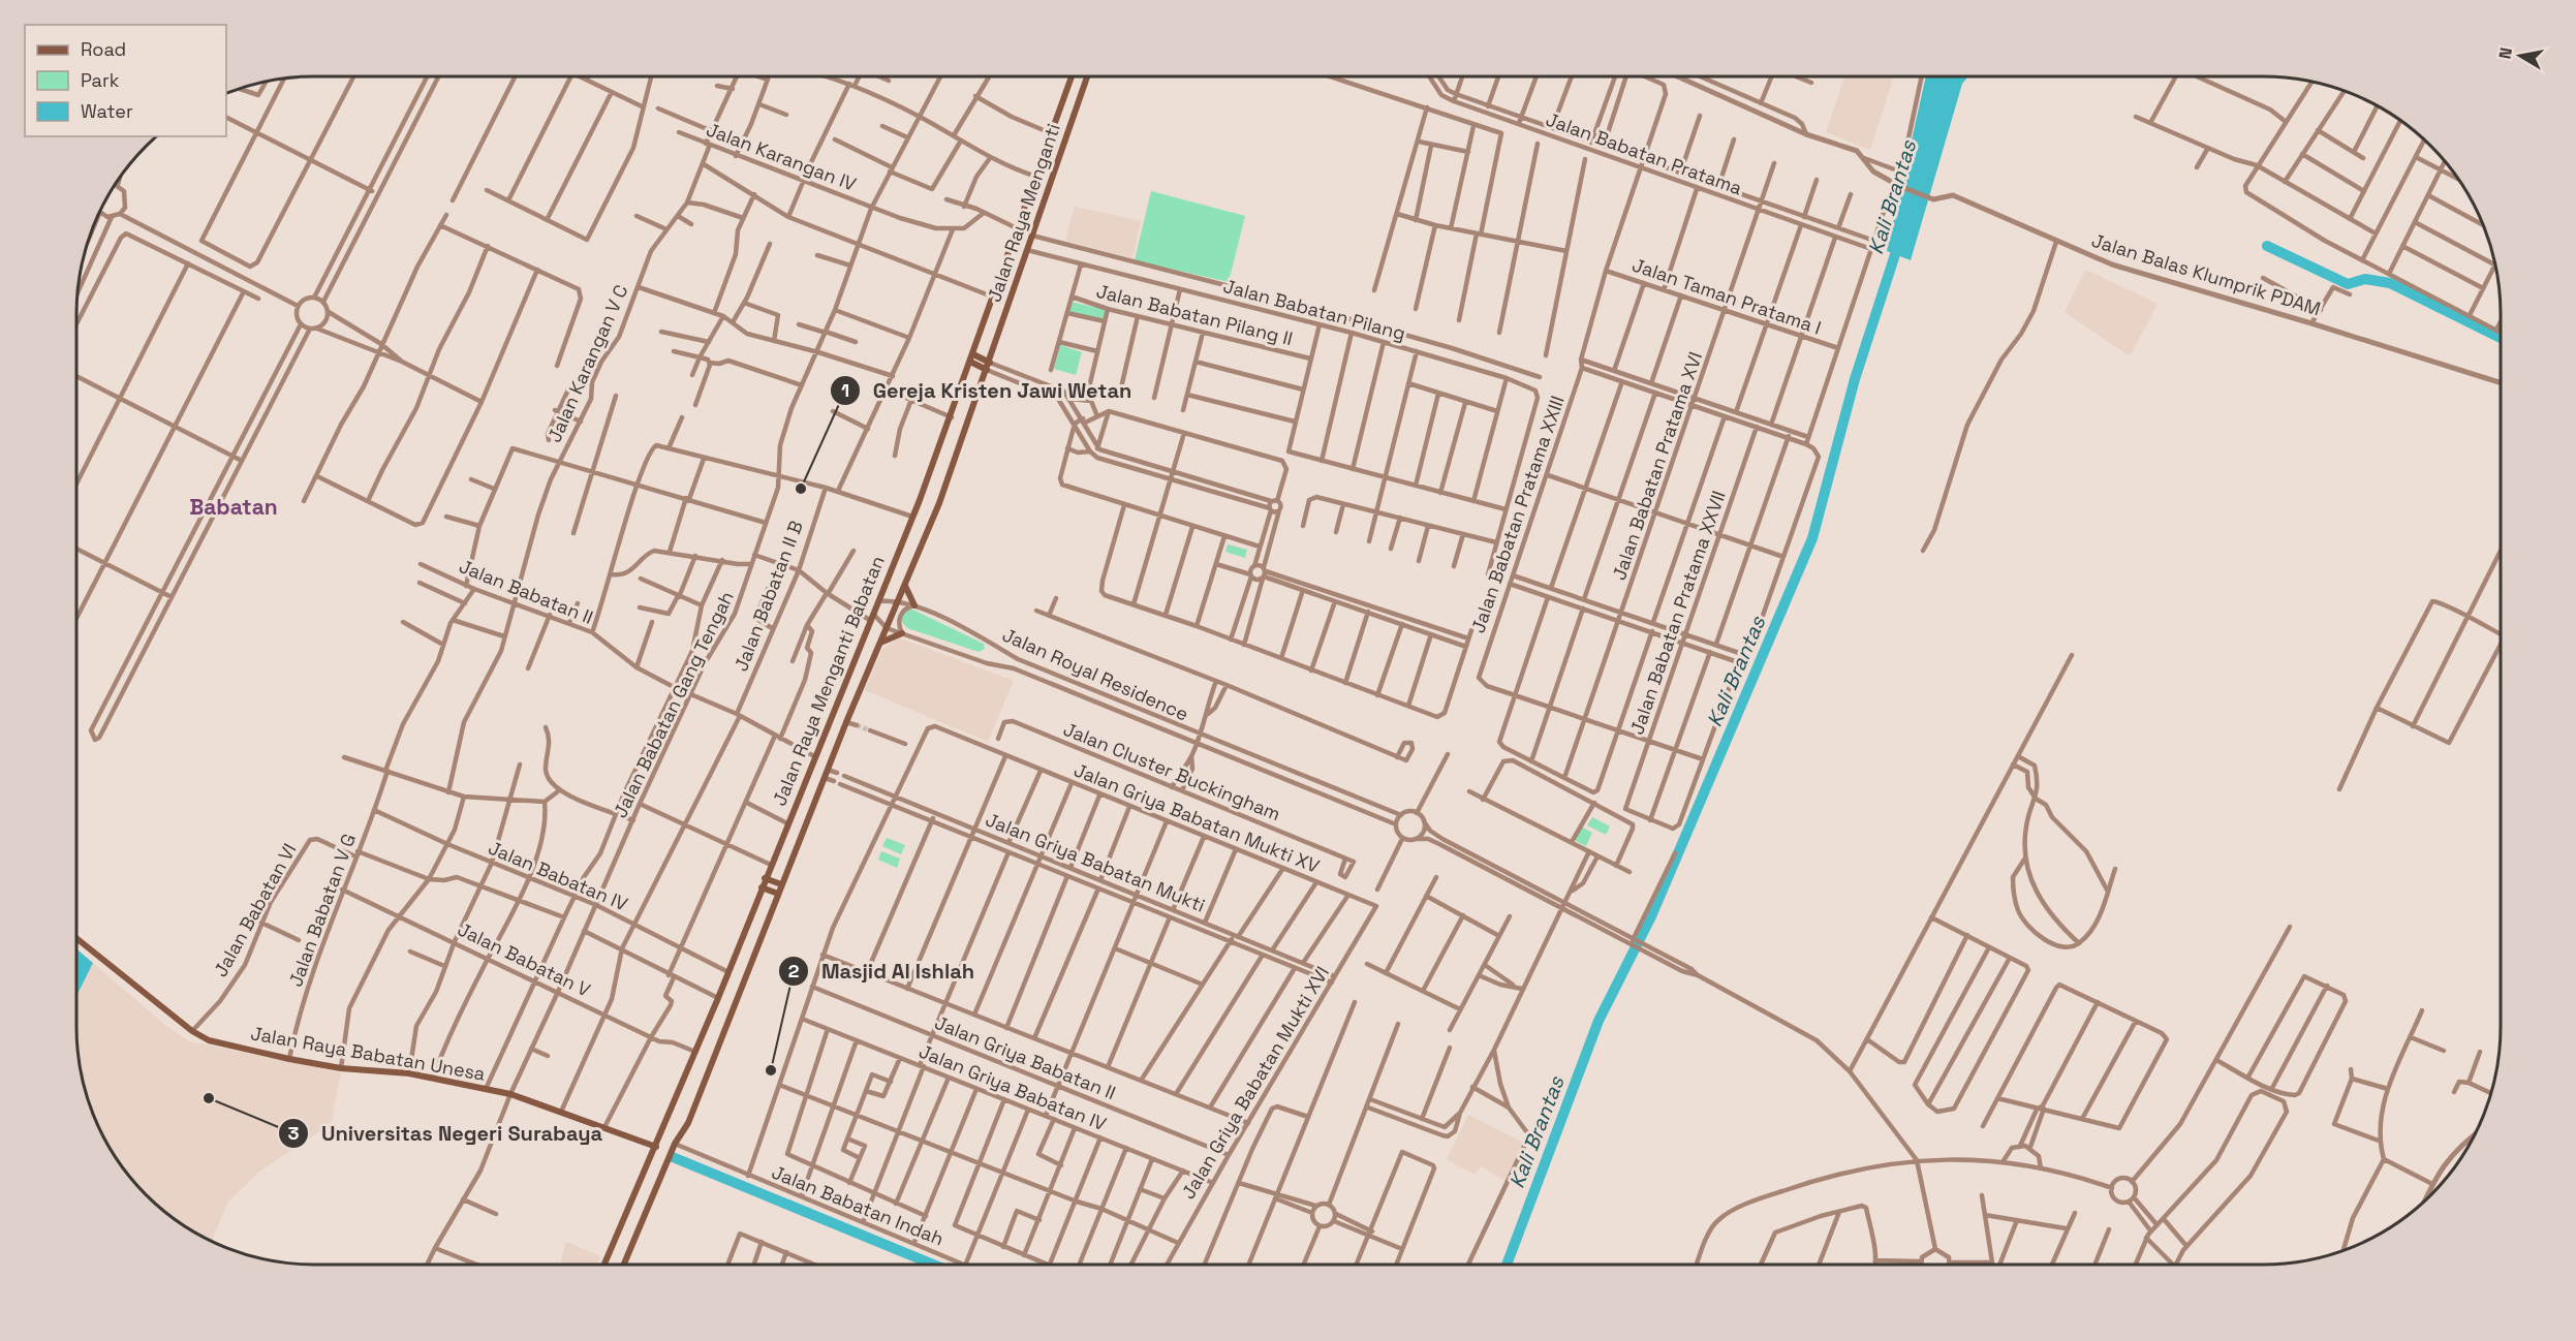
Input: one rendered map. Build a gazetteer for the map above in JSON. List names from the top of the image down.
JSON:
{
  "streets": {
    "main road": ["Jalan Raya Menganti", "Jalan Raya Menganti Babatan", "Jalan Raya Babatan Unesa"],
    "street": [
      "Jalan Babatan Pratama",
      "Jalan Karangan IV",
      "Jalan Balas Klumprik PDAM",
      "Jalan Taman Pratama I",
      "Jalan Babatan Pilang",
      "Jalan Babatan Pilang II",
      "Jalan Karangan V C",
      "Jalan Babatan Pratama XVI",
      "Jalan Babatan Pratama XXIII",
      "Jalan Babatan II",
      "Jalan Babatan II B",
      "Jalan Babatan Pratama XXVII",
      "Jalan Royal Residence",
      "Jalan Babatan Gang Tengah",
      "Jalan Cluster Buckingham",
      "Jalan Griya Babatan Mukti XV",
      "Jalan Griya Babatan Mukti",
      "Jalan Babatan IV",
      "Jalan Babatan VI",
      "Jalan Babatan V G",
      "Jalan Babatan V",
      "Jalan Griya Babatan II",
      "Jalan Griya Babatan Mukti XVI",
      "Jalan Griya Babatan IV",
      "Jalan Babatan Indah"
    ]
  },
  "crossings": [
    ["Jalan Babatan Pratama", "Jalan Babatan Pratama XVI"],
    ["Jalan Karangan IV", "Jalan Karangan V C"],
    ["Jalan Karangan IV", "Jalan Babatan Gang Tengah"],
    ["Jalan Raya Menganti", "Jalan Babatan Pilang"],
    ["Jalan Raya Menganti", "Jalan Raya Menganti Babatan"],
    ["Jalan Taman Pratama I", "Jalan Babatan Pratama XVI"],
    ["Jalan Karangan V C", "Jalan Babatan II"],
    ["Jalan Babatan II", "Jalan Babatan II B"],
    ["Jalan Babatan II", "Jalan Raya Menganti Babatan"],
    ["Jalan Babatan II", "Jalan Babatan Gang Tengah"],
    ["Jalan Babatan II", "Jalan Babatan V G"],
    ["Jalan Babatan II B", "Jalan Royal Residence"],
    ["Jalan Babatan II B", "Jalan Babatan IV"],
    ["Jalan Babatan II B", "Jalan Babatan V"],
    ["Jalan Royal Residence", "Jalan Raya Menganti Babatan"],
    ["Jalan Royal Residence", "Jalan Babatan Gang Tengah"],
    ["Jalan Royal Residence", "Jalan Cluster Buckingham"],
    ["Jalan Raya Menganti Babatan", "Jalan Babatan IV"],
    ["Jalan Raya Menganti Babatan", "Jalan Babatan V"],
    ["Jalan Raya Menganti Babatan", "Jalan Raya Babatan Unesa"],
    ["Jalan Raya Menganti Babatan", "Jalan Babatan Indah"],
    ["Jalan Babatan Gang Tengah", "Jalan Babatan IV"],
    ["Jalan Babatan Gang Tengah", "Jalan Babatan V"],
    ["Jalan Babatan Gang Tengah", "Jalan Raya Babatan Unesa"],
    ["Jalan Griya Babatan Mukti XV", "Jalan Griya Babatan Mukti"],
    ["Jalan Griya Babatan Mukti XV", "Jalan Griya Babatan Mukti XVI"],
    ["Jalan Griya Babatan Mukti XV", "Jalan Babatan Indah"],
    ["Jalan Griya Babatan Mukti", "Jalan Griya Babatan Mukti XVI"],
    ["Jalan Griya Babatan Mukti", "Jalan Babatan Indah"],
    ["Jalan Babatan IV", "Jalan Babatan V G"],
    ["Jalan Babatan VI", "Jalan Babatan V G"],
    ["Jalan Babatan VI", "Jalan Raya Babatan Unesa"],
    ["Jalan Babatan V G", "Jalan Babatan V"],
    ["Jalan Babatan V G", "Jalan Raya Babatan Unesa"],
    ["Jalan Griya Babatan II", "Jalan Griya Babatan Mukti XVI"],
    ["Jalan Griya Babatan II", "Jalan Babatan Indah"],
    ["Jalan Griya Babatan Mukti XVI", "Jalan Griya Babatan IV"],
    ["Jalan Griya Babatan IV", "Jalan Babatan Indah"]
  ],
  "districts": ["Babatan"],
  "water": ["Kali Brantas"],
  "places": ["Gereja Kristen Jawi Wetan", "Masjid Al Ishlah", "Universitas Negeri Surabaya"],
  "legend": ["Road", "Park", "Water"],
  "north": "left"
}
